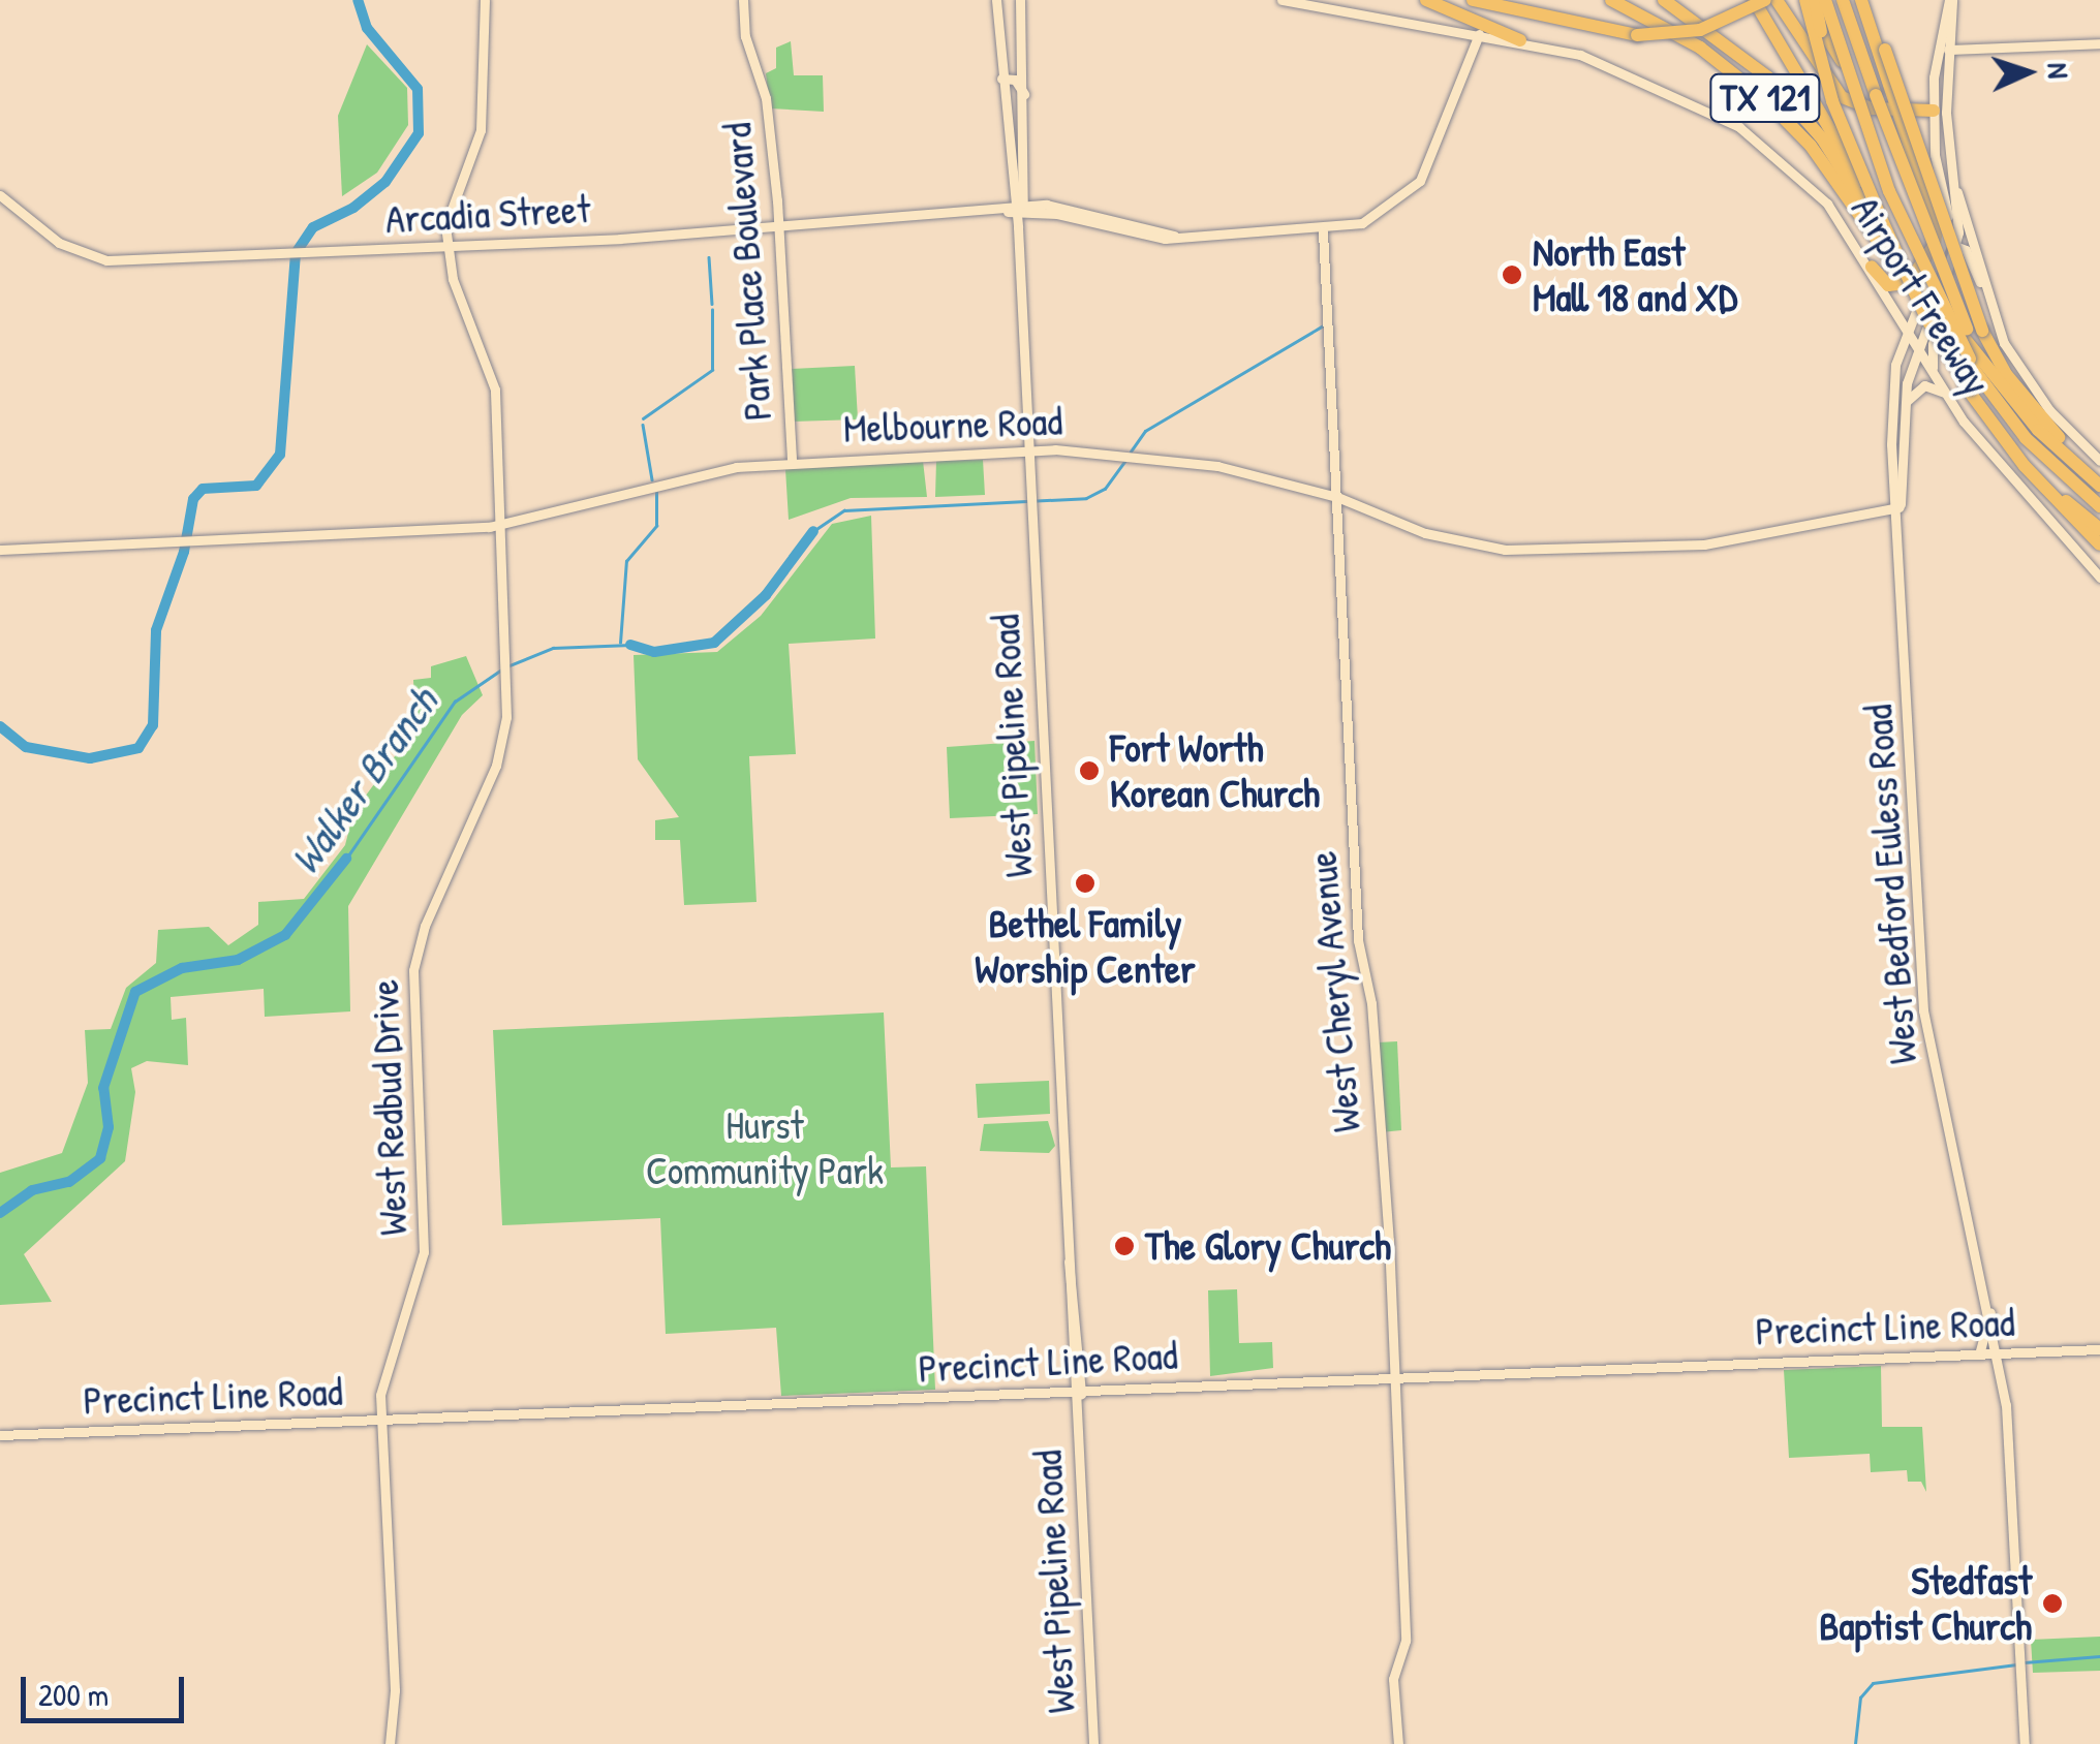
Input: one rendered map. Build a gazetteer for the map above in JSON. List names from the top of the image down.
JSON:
{
  "streets": {
    "highway": ["TX 121", "Airport Freeway"],
    "main road": [
      "Arcadia Street",
      "Park Place Boulevard",
      "Melbourne Road",
      "West Pipeline Road",
      "West Bedford Euless Road",
      "West Cheryl Avenue",
      "West Redbud Drive",
      "Precinct Line Road"
    ]
  },
  "crossings": [
    ["TX 121", "Airport Freeway"],
    ["Arcadia Street", "Park Place Boulevard"],
    ["Arcadia Street", "West Pipeline Road"],
    ["Arcadia Street", "West Redbud Drive"],
    ["Park Place Boulevard", "Melbourne Road"],
    ["Airport Freeway", "West Bedford Euless Road"],
    ["Melbourne Road", "West Pipeline Road"],
    ["Melbourne Road", "West Bedford Euless Road"],
    ["Melbourne Road", "West Cheryl Avenue"],
    ["Melbourne Road", "West Redbud Drive"],
    ["West Pipeline Road", "Precinct Line Road"],
    ["West Bedford Euless Road", "Precinct Line Road"],
    ["West Cheryl Avenue", "Precinct Line Road"],
    ["West Redbud Drive", "Precinct Line Road"]
  ],
  "water": ["Walker Branch"],
  "parks": ["Hurst Community Park"],
  "places": [
    "North East Mall 18 and XD",
    "Fort Worth Korean Church",
    "Bethel Family Worship Center",
    "The Glory Church",
    "Stedfast Baptist Church"
  ],
  "scale_bar": "200 m",
  "north": "right"
}
